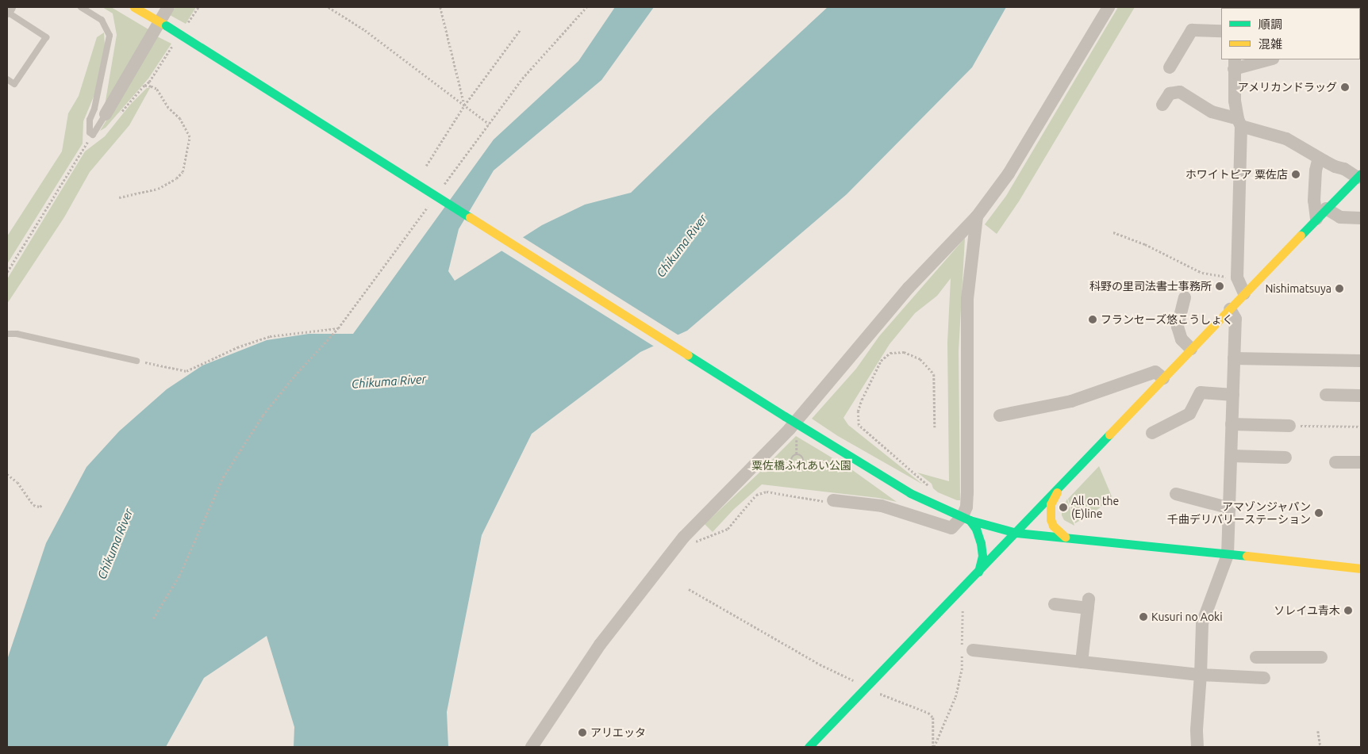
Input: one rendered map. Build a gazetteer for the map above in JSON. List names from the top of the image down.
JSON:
{
  "water": ["Chikuma River"],
  "parks": ["粟佐橋ふれあい公園"],
  "places": [
    "アメリカンドラッグ",
    "ホワイトピア 粟佐店",
    "科野の里司法書士事務所",
    "Nishimatsuya",
    "フランセーズ悠こうしょく",
    "All on the (E)line",
    "アマゾンジャパン 千曲デリバリーステーション",
    "ソレイユ青木",
    "Kusuri no Aoki",
    "アリエッタ"
  ],
  "legend": ["順調", "混雑"]
}
